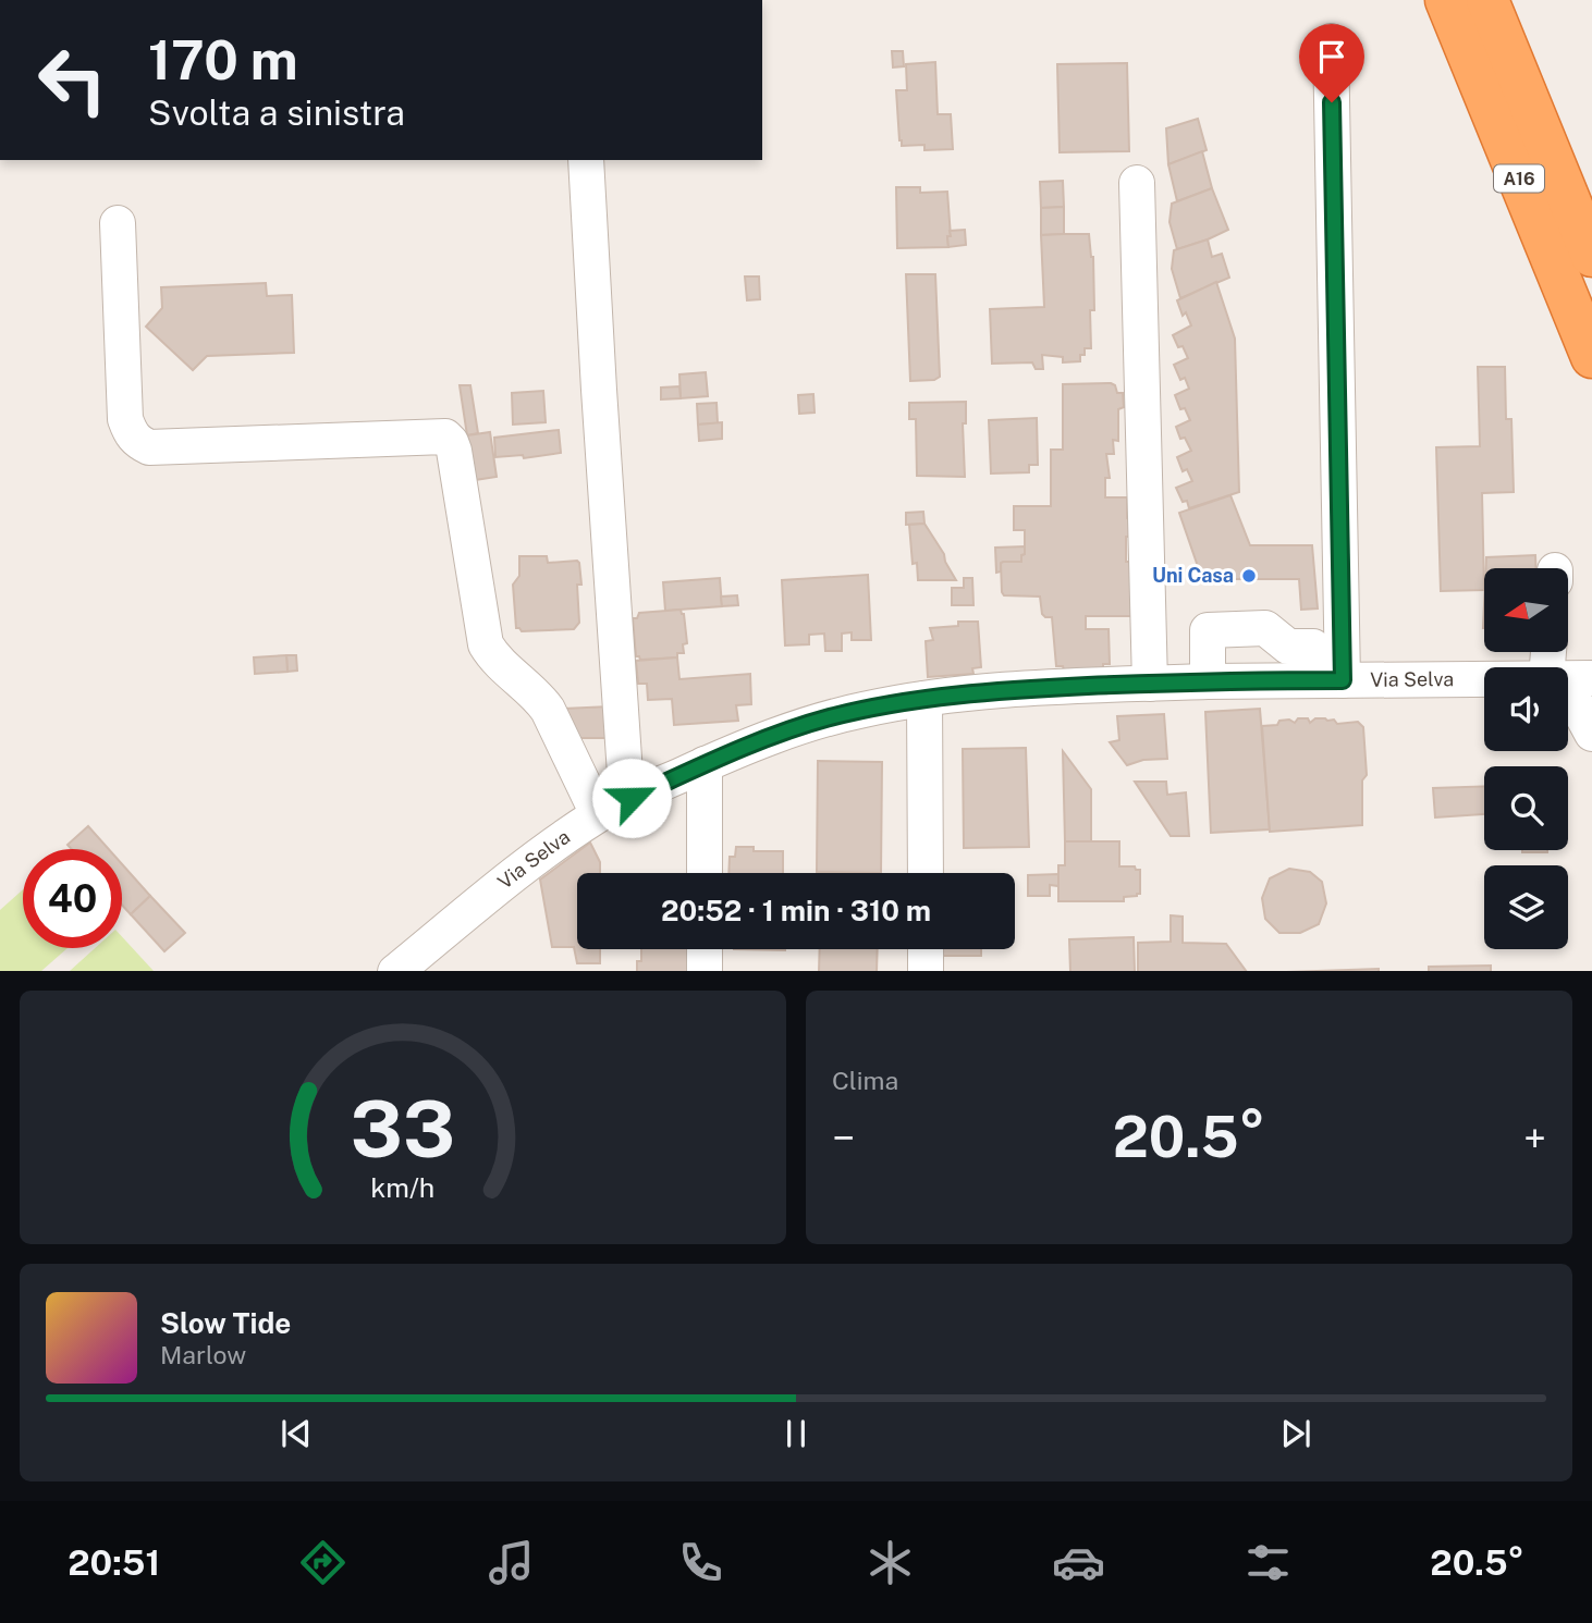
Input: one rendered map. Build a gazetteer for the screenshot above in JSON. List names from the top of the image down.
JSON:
{
  "streets": {
    "highway": ["A16"],
    "street": ["Via Selva"]
  },
  "places": ["Uni Casa"],
  "north": "left",
  "page": {
    "turn": ["170 m", "Svolta a sinistra"],
    "limit": "40",
    "trip": "20:52 · 1 min · 310 m",
    "tile": "Clima",
    "heat": ["−", "20.5°", "+"],
    "song": ["Slow Tide", "Marlow"],
    "tabs": ["20:51", "20.5°"],
    "gauge": ["33", "km/h"]
  }
}
